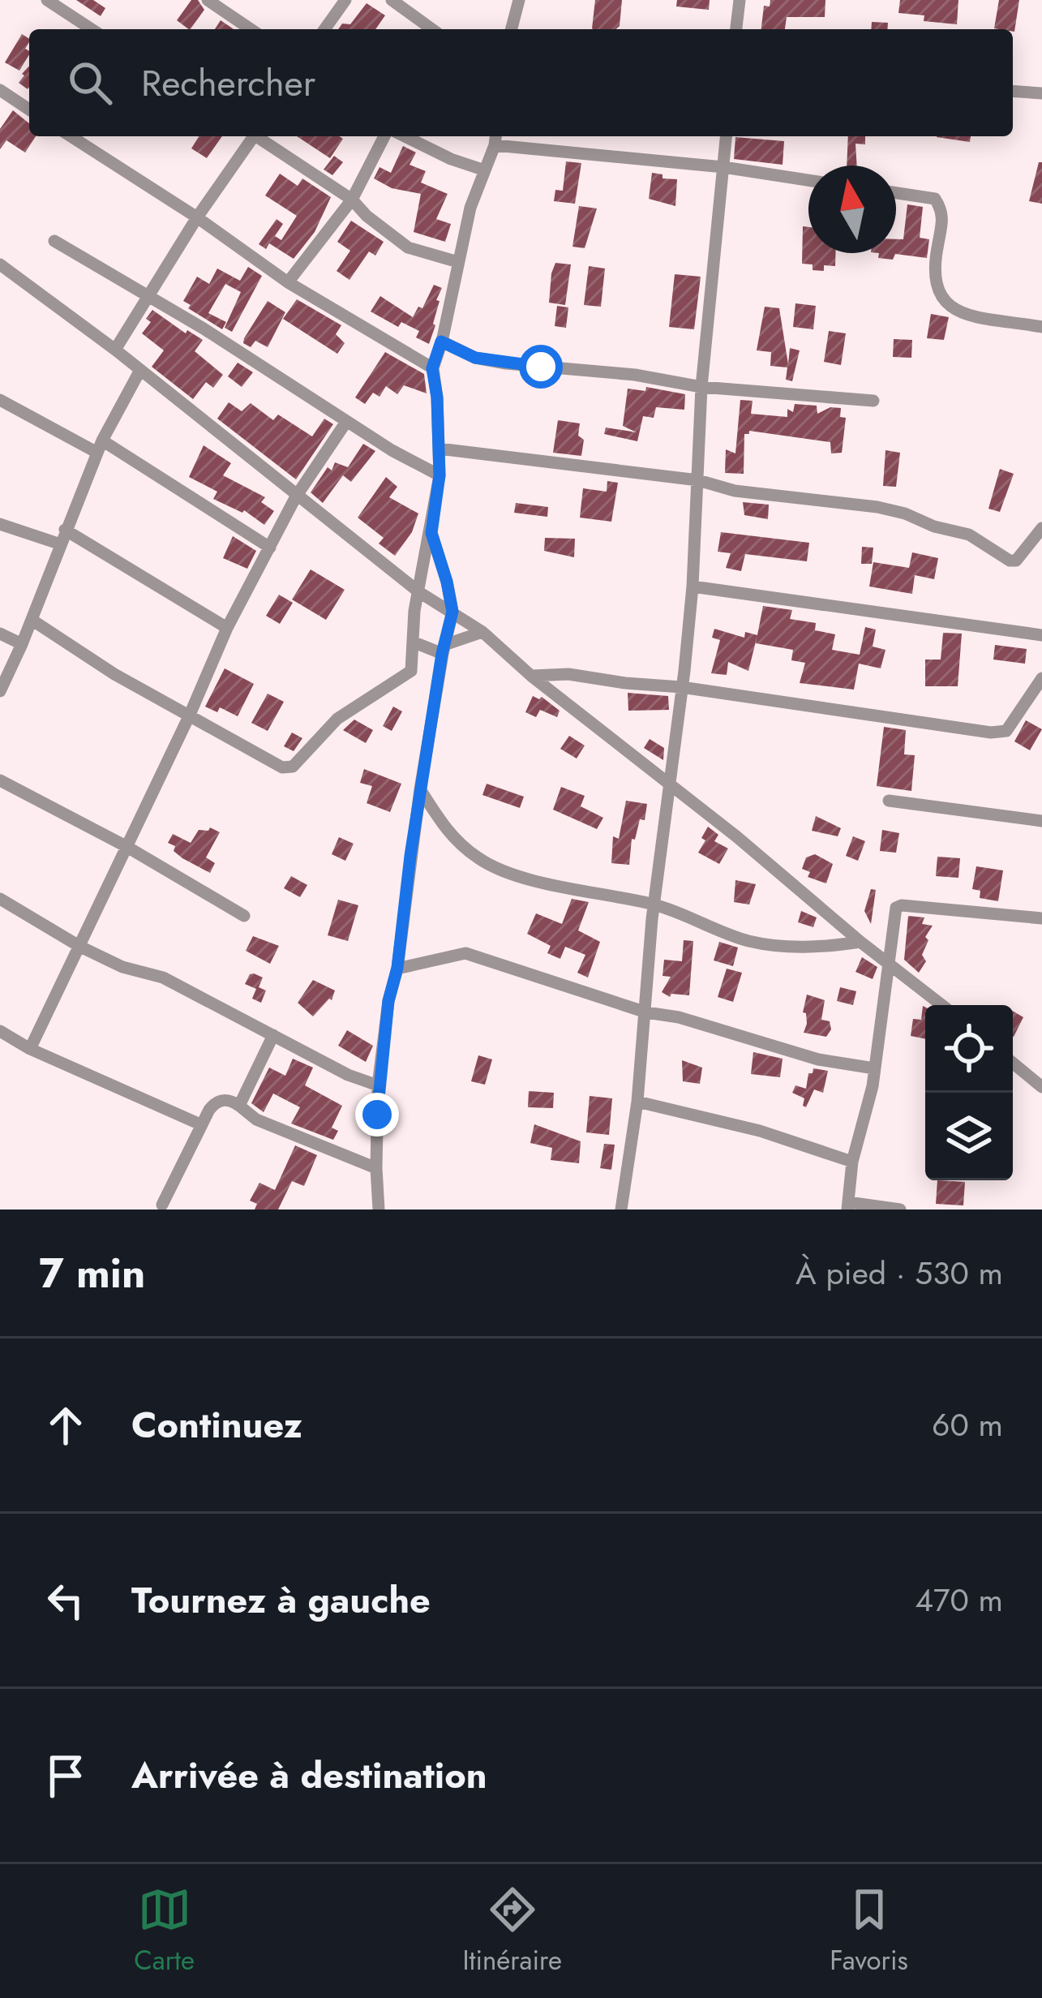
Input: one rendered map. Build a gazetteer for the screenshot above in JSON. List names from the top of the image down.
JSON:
{
  "north": "top",
  "page": {
    "search": "Rechercher",
    "heading": ["7 min", "À pied · 530 m"],
    "list": [
      ["Continuez", "60 m"],
      ["Tournez à gauche", "470 m"],
      "Arrivée à destination"
    ],
    "nav": ["Carte", "Itinéraire", "Favoris"]
  }
}
